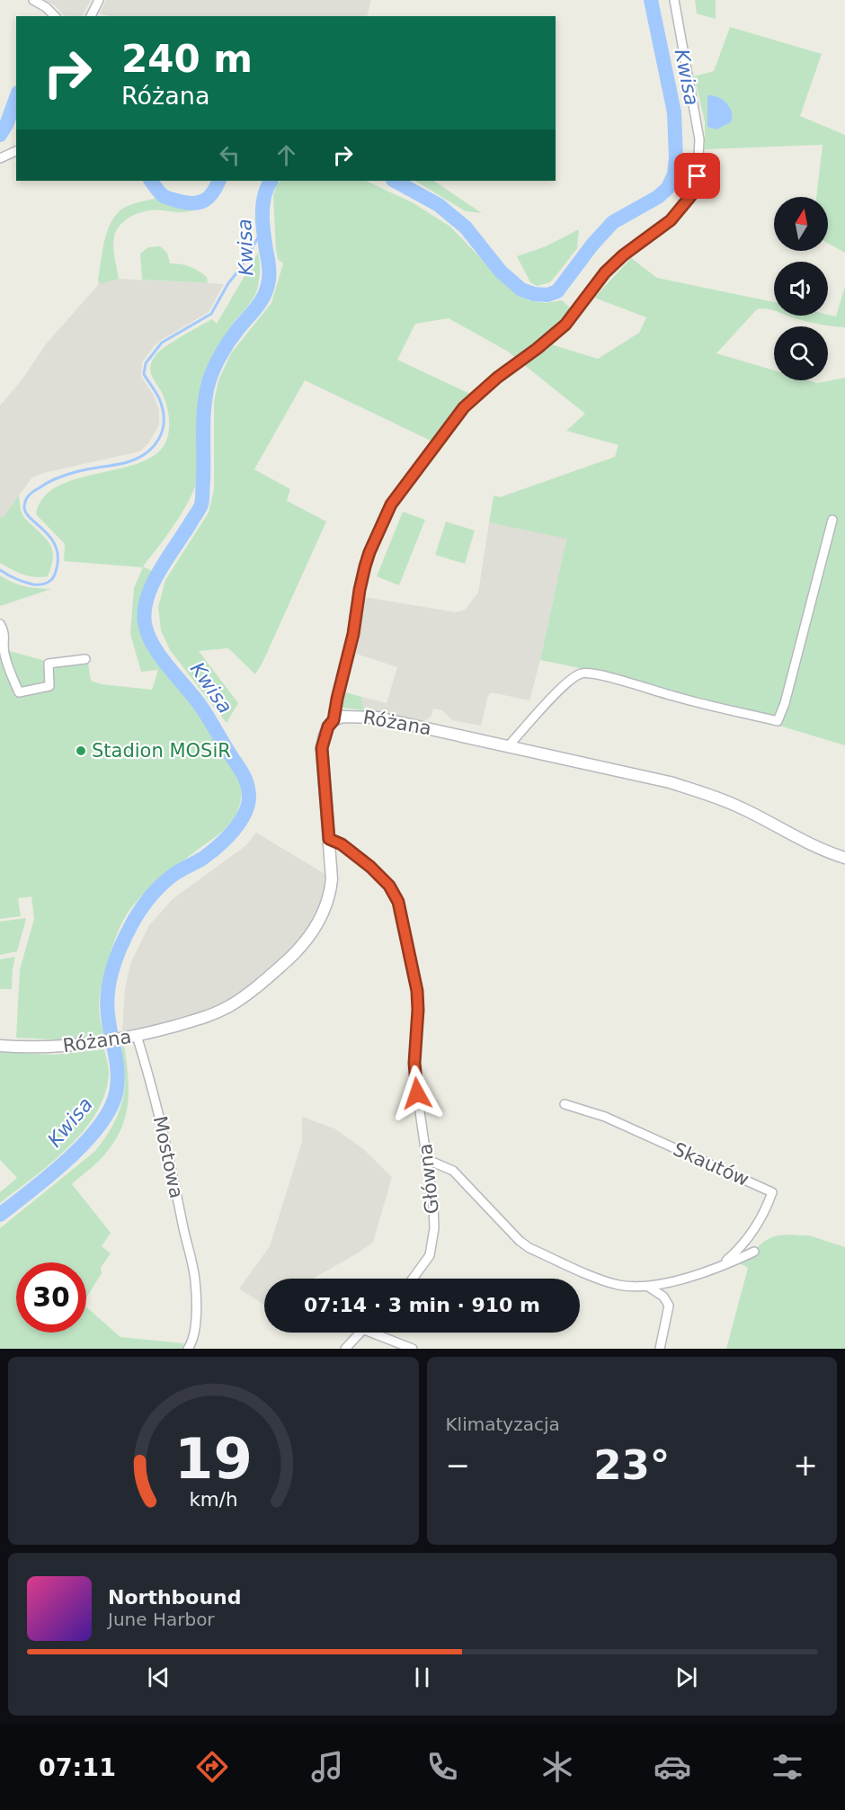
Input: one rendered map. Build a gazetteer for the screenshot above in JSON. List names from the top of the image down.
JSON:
{
  "streets": {
    "street": [
      "Różana",
      "Mostowa",
      "Skautów",
      "Główna"
    ]
  },
  "crossings": [
    ["Różana", "Mostowa"],
    ["Różana", "Główna"]
  ],
  "water": ["Kwisa"],
  "places": ["Stadion MOSiR"],
  "north": "top",
  "page": {
    "turn": ["240 m", "Różana"],
    "limit": "30",
    "trip": "07:14 · 3 min · 910 m",
    "tile": "Klimatyzacja",
    "heat": ["−", "23°", "+"],
    "song": ["Northbound", "June Harbor"],
    "tabs": "07:11",
    "gauge": ["19", "km/h"]
  }
}
